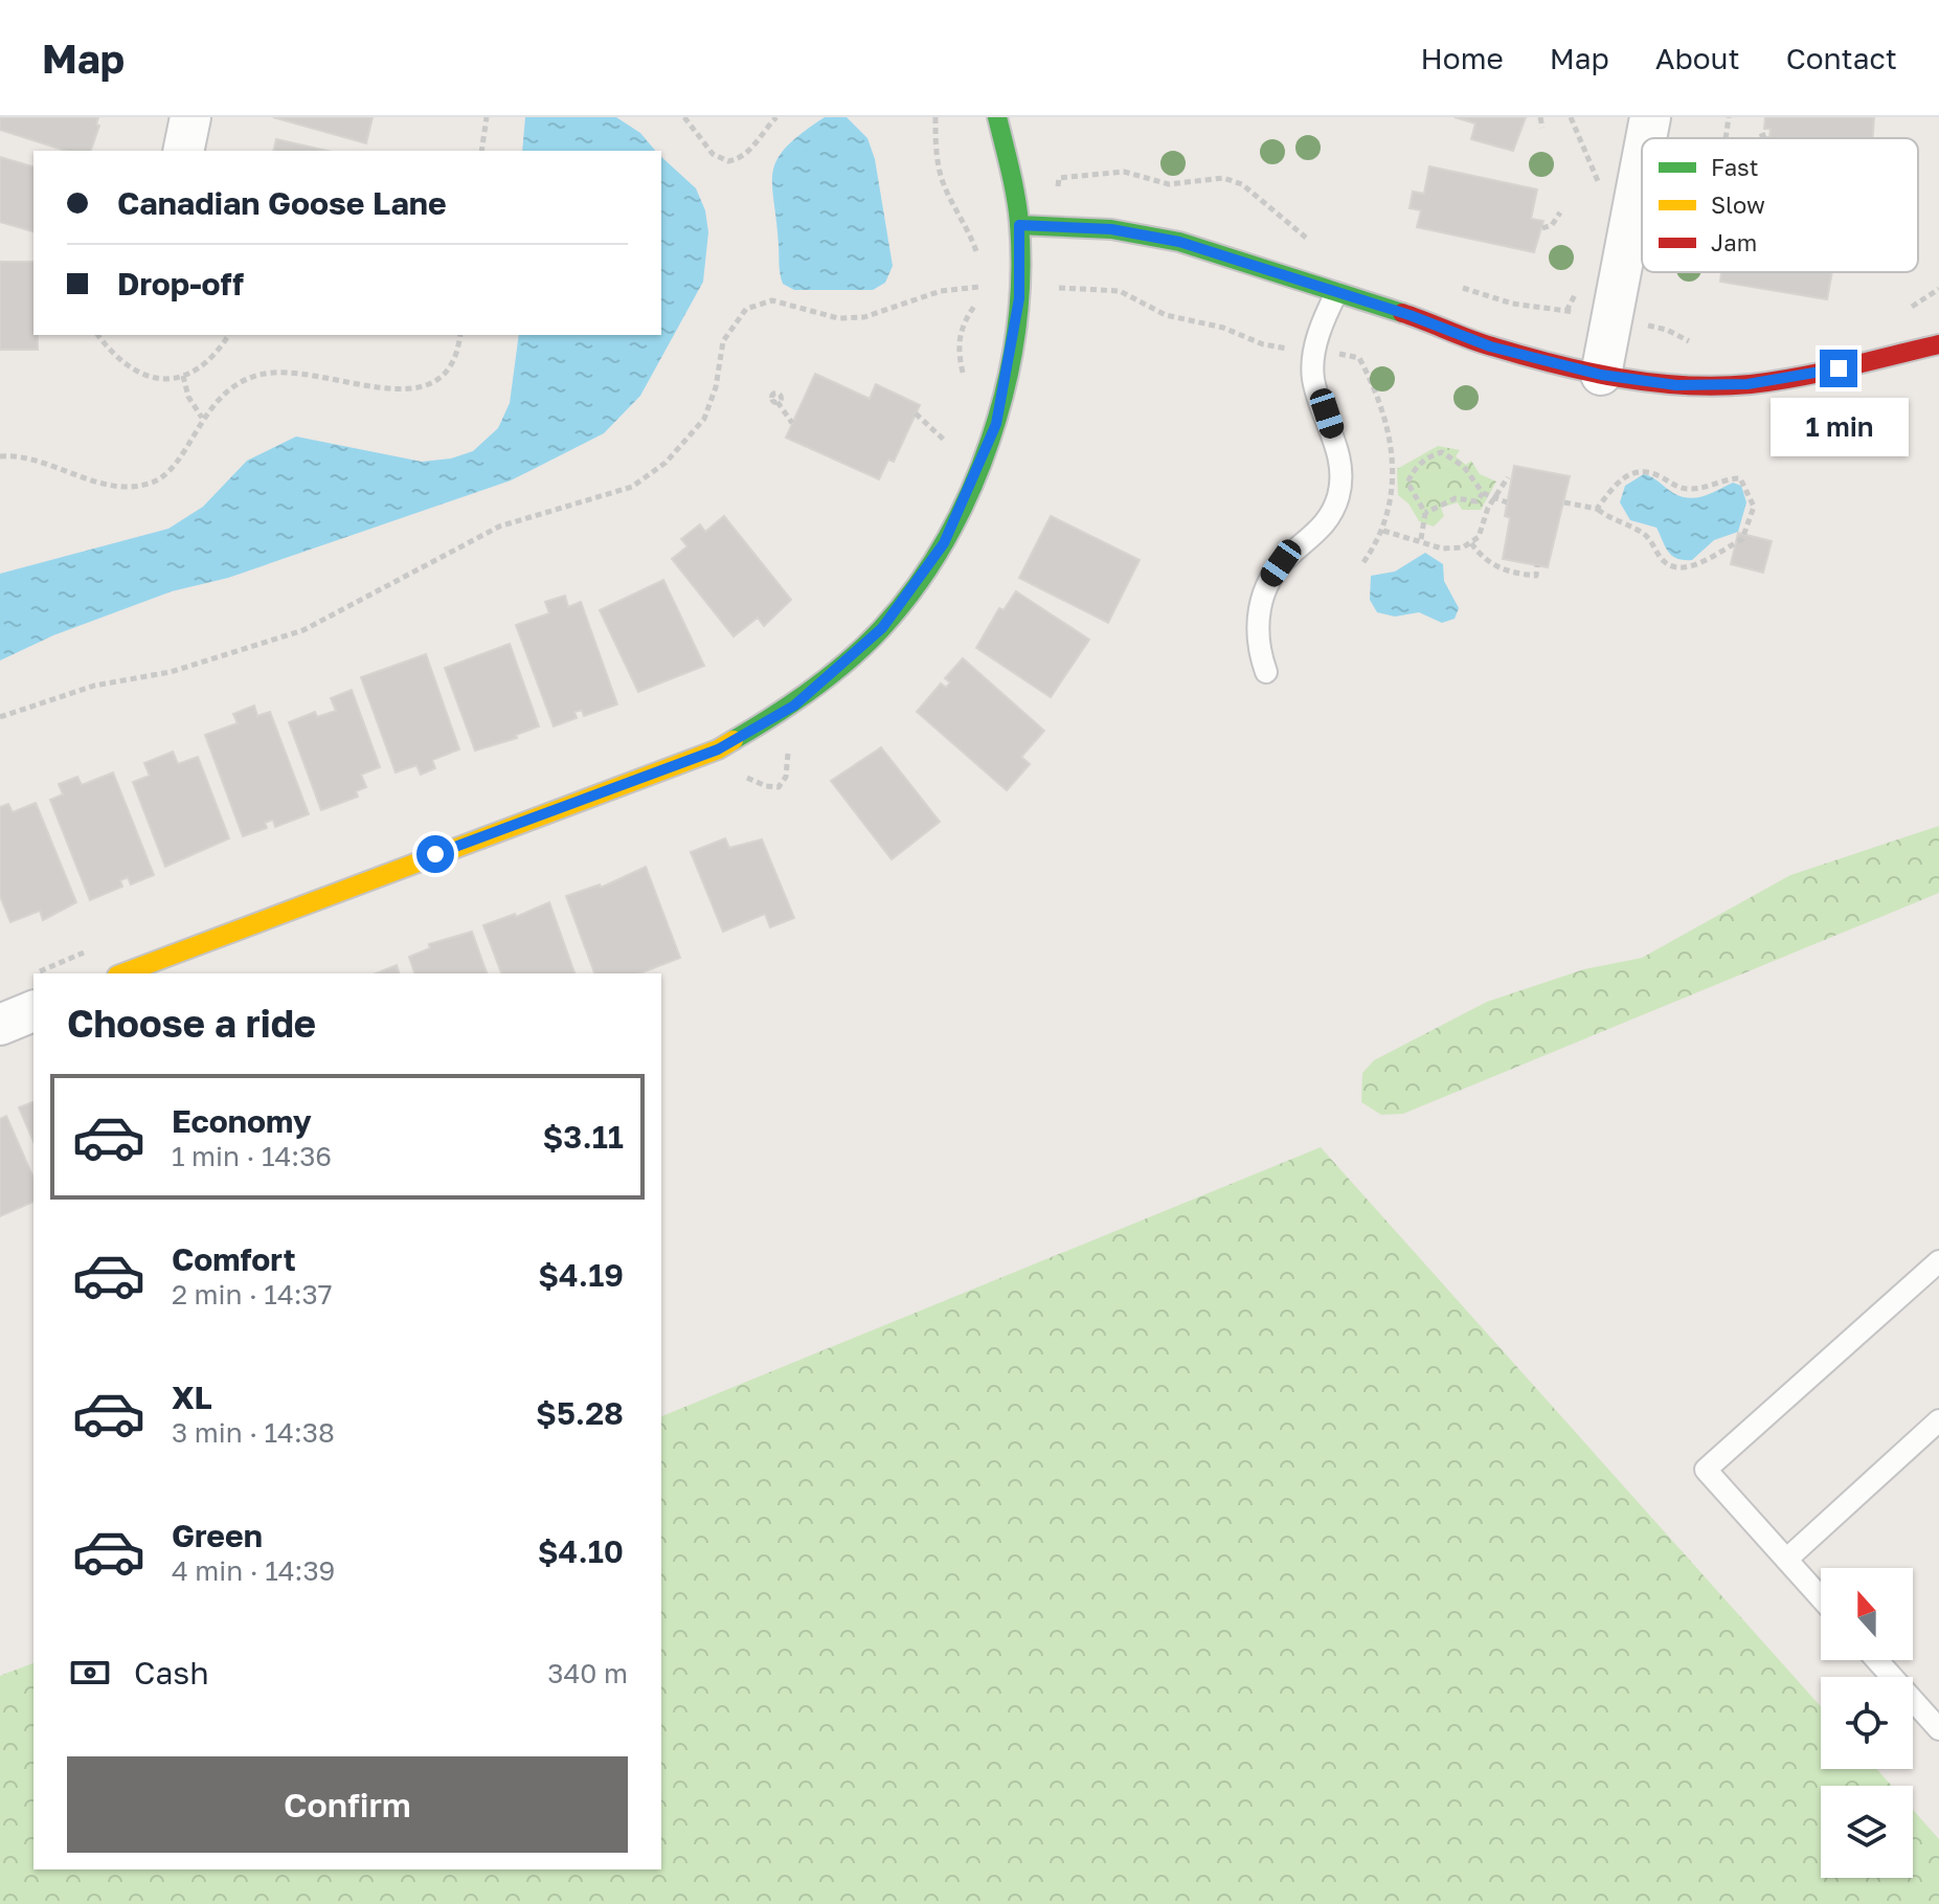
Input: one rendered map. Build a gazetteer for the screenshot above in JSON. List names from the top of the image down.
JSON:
{
  "legend": ["Fast", "Slow", "Jam"],
  "north": "top",
  "page": {
    "header": "Map",
    "nav": [
      "Home",
      "Map",
      "About",
      "Contact"
    ],
    "banner": ["Canadian Goose Lane", "Drop-off"],
    "bubble": "1 min",
    "heading": "Choose a ride",
    "list": [
      {
        "name": "Economy",
        "note": "1 min · 14:36",
        "value": "$3.11"
      },
      {
        "name": "Comfort",
        "note": "2 min · 14:37",
        "value": "$4.19"
      },
      {
        "name": "XL",
        "note": "3 min · 14:38",
        "value": "$5.28"
      },
      {
        "name": "Green",
        "note": "4 min · 14:39",
        "value": "$4.10"
      }
    ],
    "pay": ["Cash", "340 m"],
    "buttons": "Confirm"
  }
}
